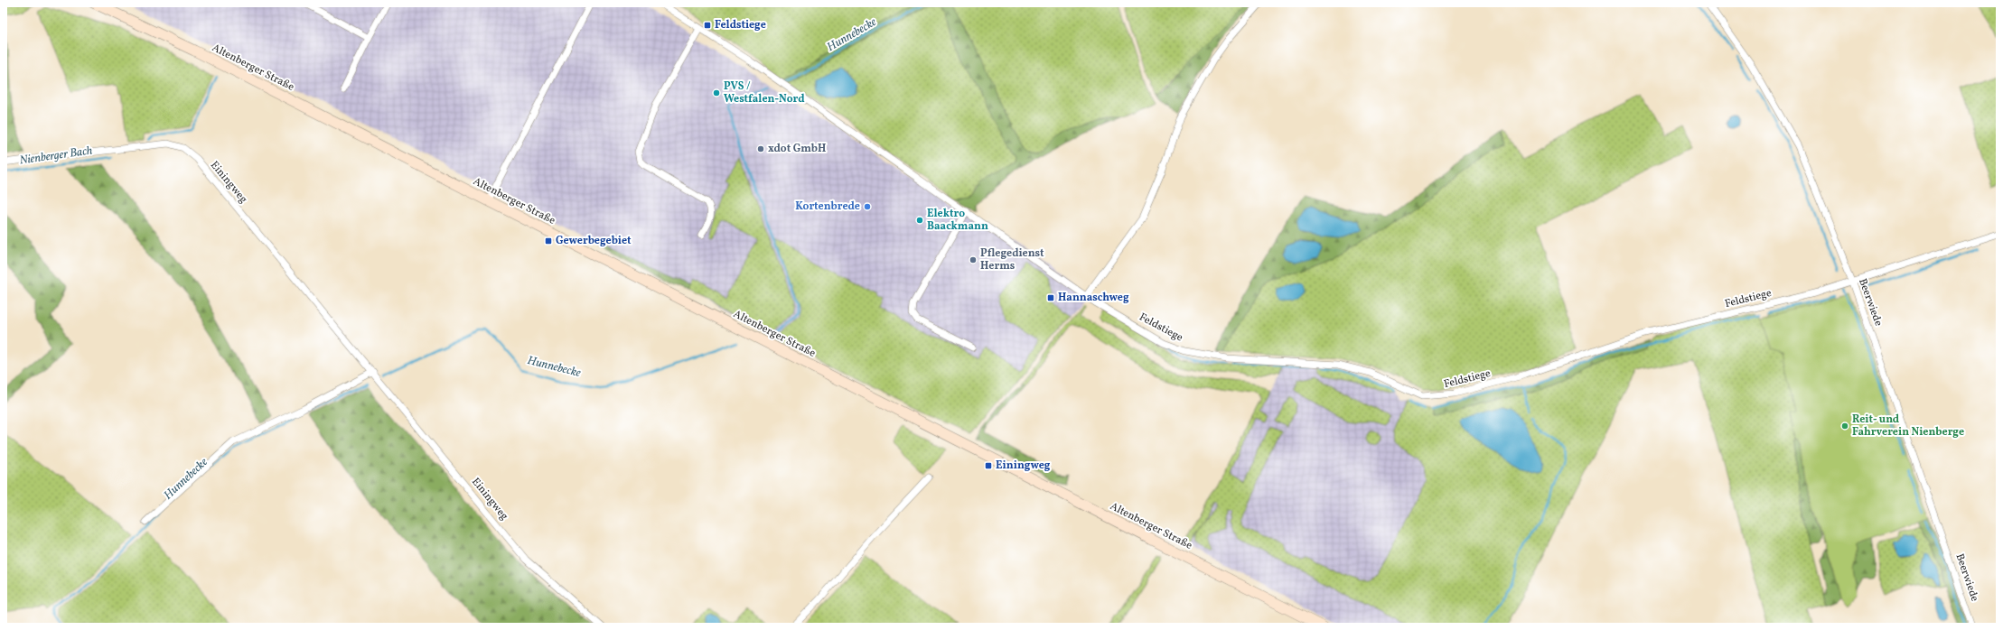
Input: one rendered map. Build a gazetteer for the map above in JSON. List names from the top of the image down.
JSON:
{
  "streets": {
    "main road": ["Altenberger Straße"],
    "street": ["Einingweg", "Feldstiege", "Beerwiede"]
  },
  "crossings": [
    ["Feldstiege", "Beerwiede"]
  ],
  "water": ["Hunnebecke", "Nienberger Bach"],
  "places": {
    "transit": [
      "Feldstiege",
      "Gewerbegebiet",
      "Hannaschweg",
      "Einingweg"
    ],
    "other": [
      "PVS / Westfalen-Nord",
      "xdot GmbH",
      "Kortenbrede",
      "Elektro Baackmann",
      "Pflegedienst Herms",
      "Reit- und Fahrverein Nienberge"
    ]
  }
}
